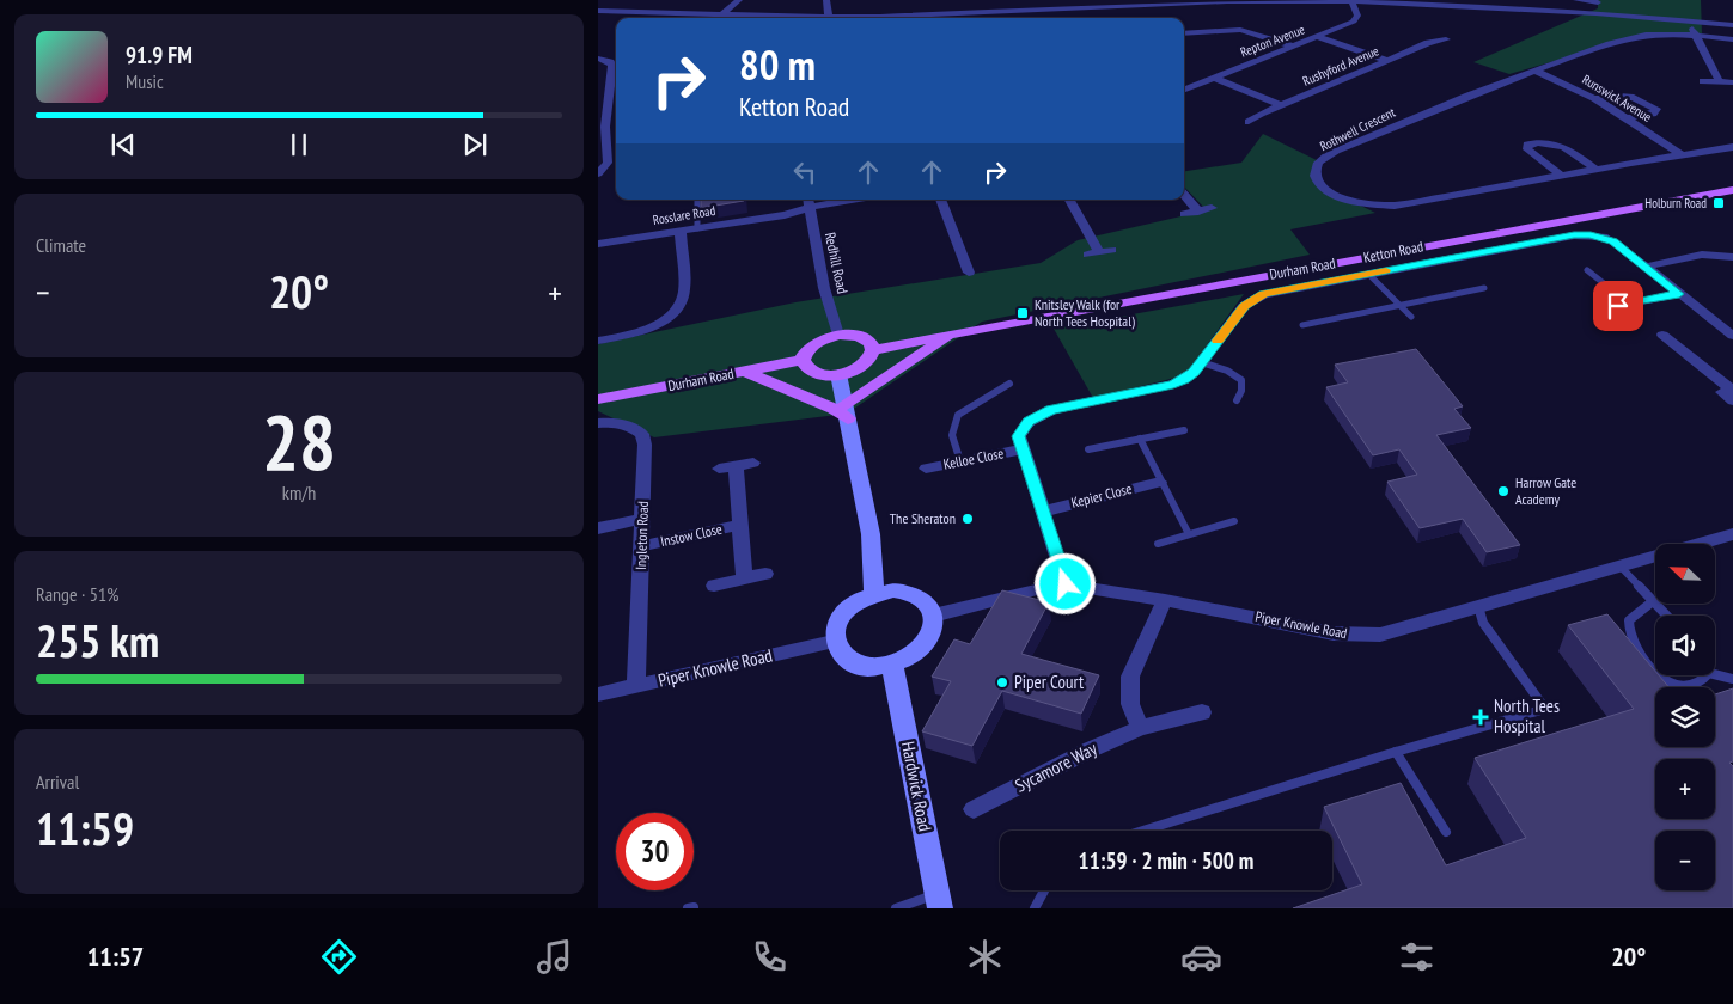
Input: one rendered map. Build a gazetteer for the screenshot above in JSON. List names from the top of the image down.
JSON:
{
  "streets": {
    "main road": ["Durham Road"],
    "street": [
      "Repton Avenue",
      "Rushyford Avenue",
      "Runswick Avenue",
      "Rothwell Crescent",
      "Rosslare Road",
      "Ketton Road",
      "Redhill Road",
      "Kelloe Close",
      "Kepier Close",
      "Ingleton Road",
      "Instow Close",
      "Piper Knowle Road",
      "Sycamore Way",
      "Hardwick Road"
    ]
  },
  "crossings": [
    ["Runswick Avenue", "Rothwell Crescent"],
    ["Rosslare Road", "Redhill Road"],
    ["Ketton Road", "Kelloe Close"],
    ["Ingleton Road", "Instow Close"],
    ["Ingleton Road", "Piper Knowle Road"],
    ["Piper Knowle Road", "Hardwick Road"]
  ],
  "places": {
    "transit": ["Holburn Road", "Knitsley Walk (for North Tees Hospital)"],
    "other": ["Harrow Gate Academy", "The Sheraton", "Piper Court"],
    "health": ["North Tees Hospital"]
  },
  "north": "top left",
  "page": {
    "turn": ["80 m", "Ketton Road"],
    "song": ["91.9 FM", "Music"],
    "tile": [
      "Climate",
      ["28", "km/h"],
      ["Range · 51%", "255 km"],
      ["Arrival", "11:59"]
    ],
    "heat": ["−", "20°", "+"],
    "map_buttons": ["+", "−"],
    "limit": "30",
    "trip": "11:59 · 2 min · 500 m",
    "tabs": ["11:57", "20°"]
  }
}
